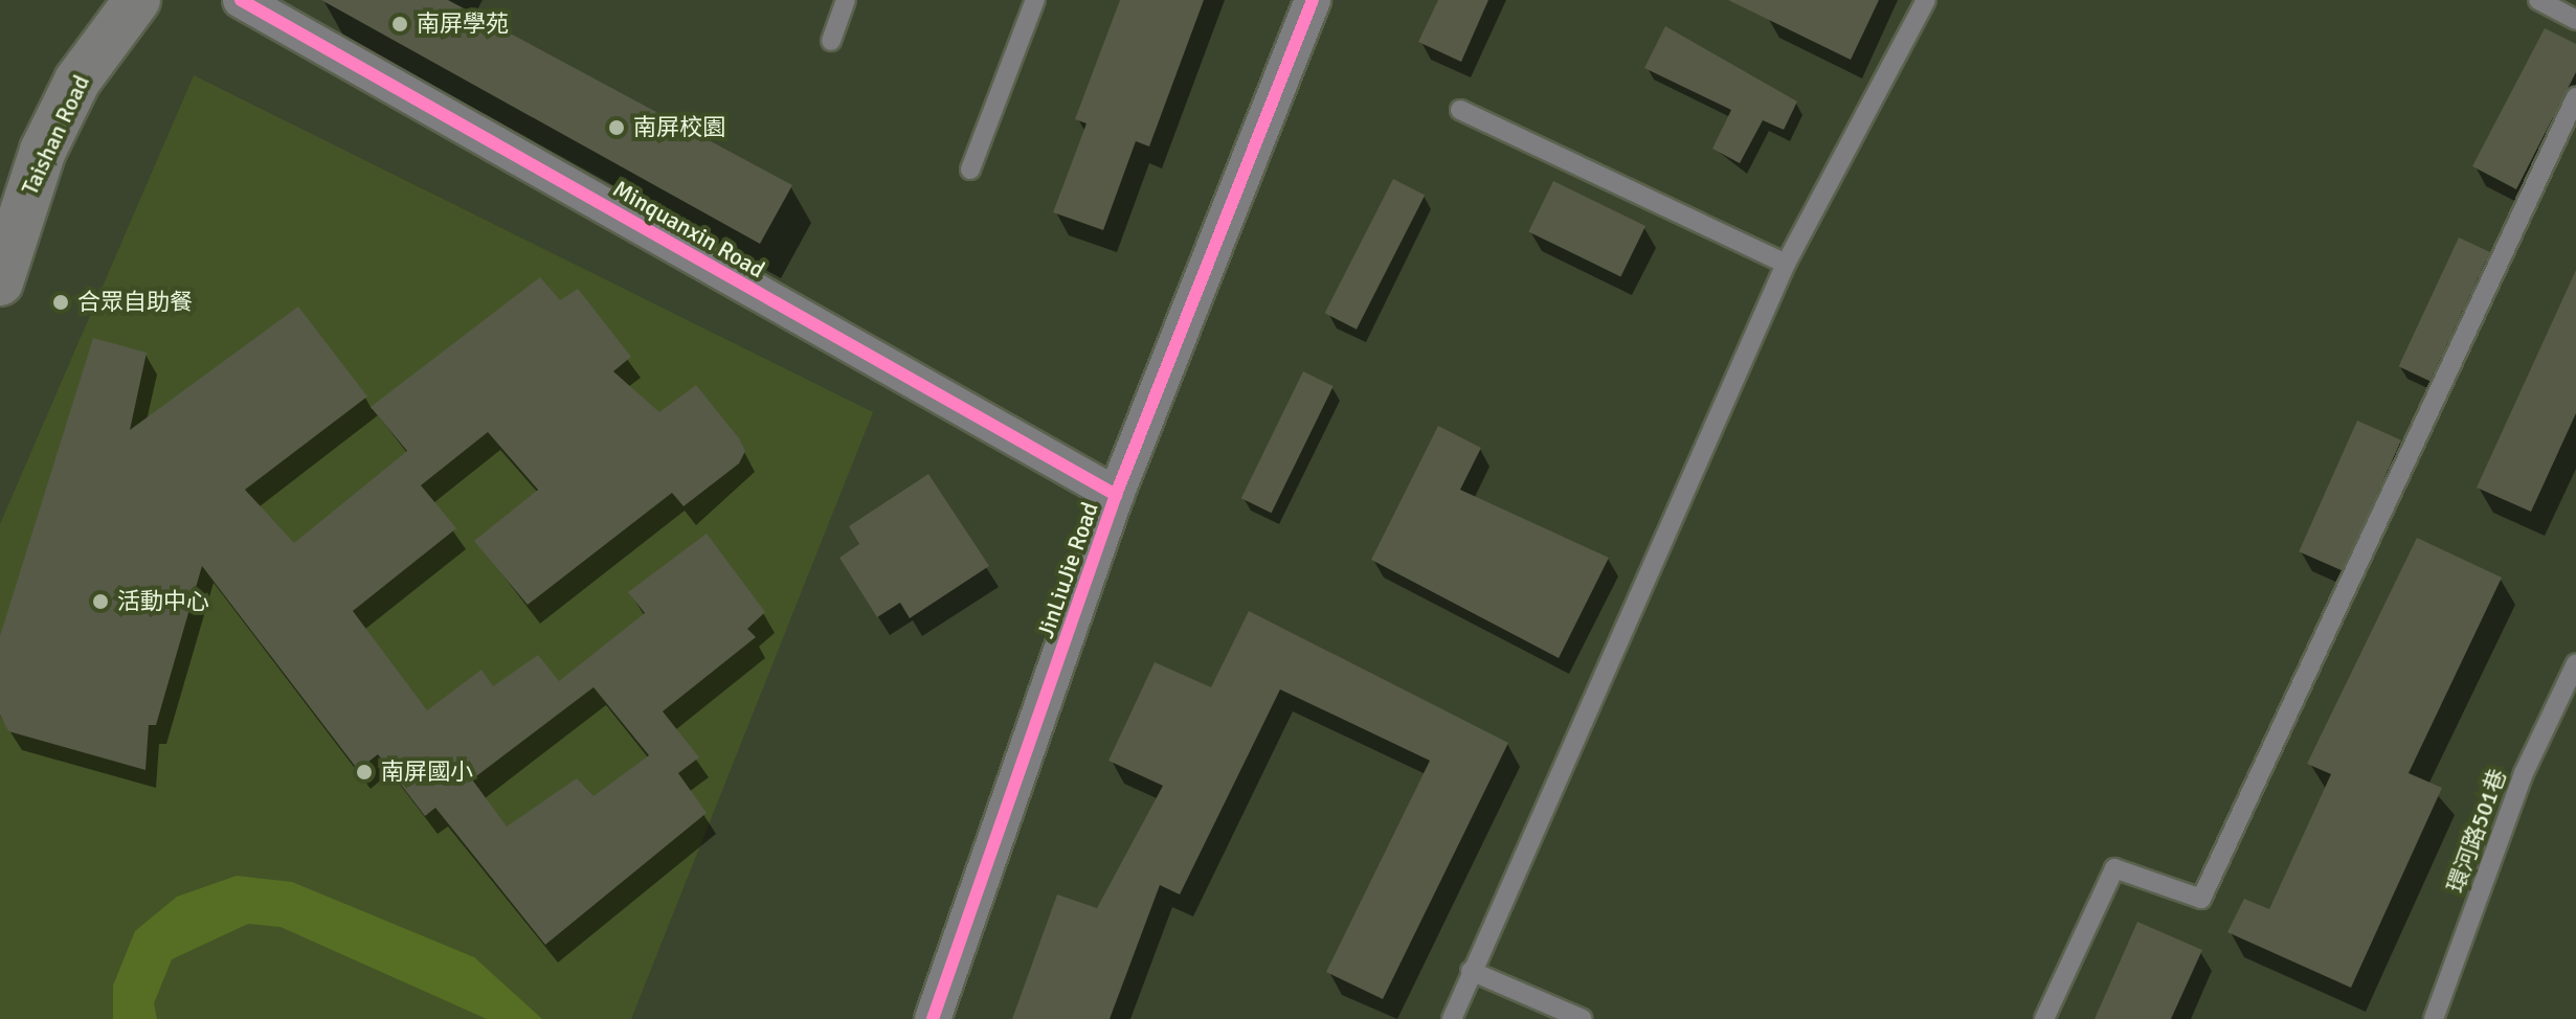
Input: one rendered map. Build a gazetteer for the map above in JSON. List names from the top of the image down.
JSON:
{
  "streets": {
    "main road": ["Taishan Road"],
    "street": ["Minquanxin Road", "JinLiuJie Road"],
    "lane": ["環河路501巷"]
  },
  "crossings": [
    ["Minquanxin Road", "JinLiuJie Road"]
  ],
  "places": [
    "南屏學苑",
    "南屏校園",
    "合眾自助餐",
    "活動中心",
    "南屏國小"
  ]
}
